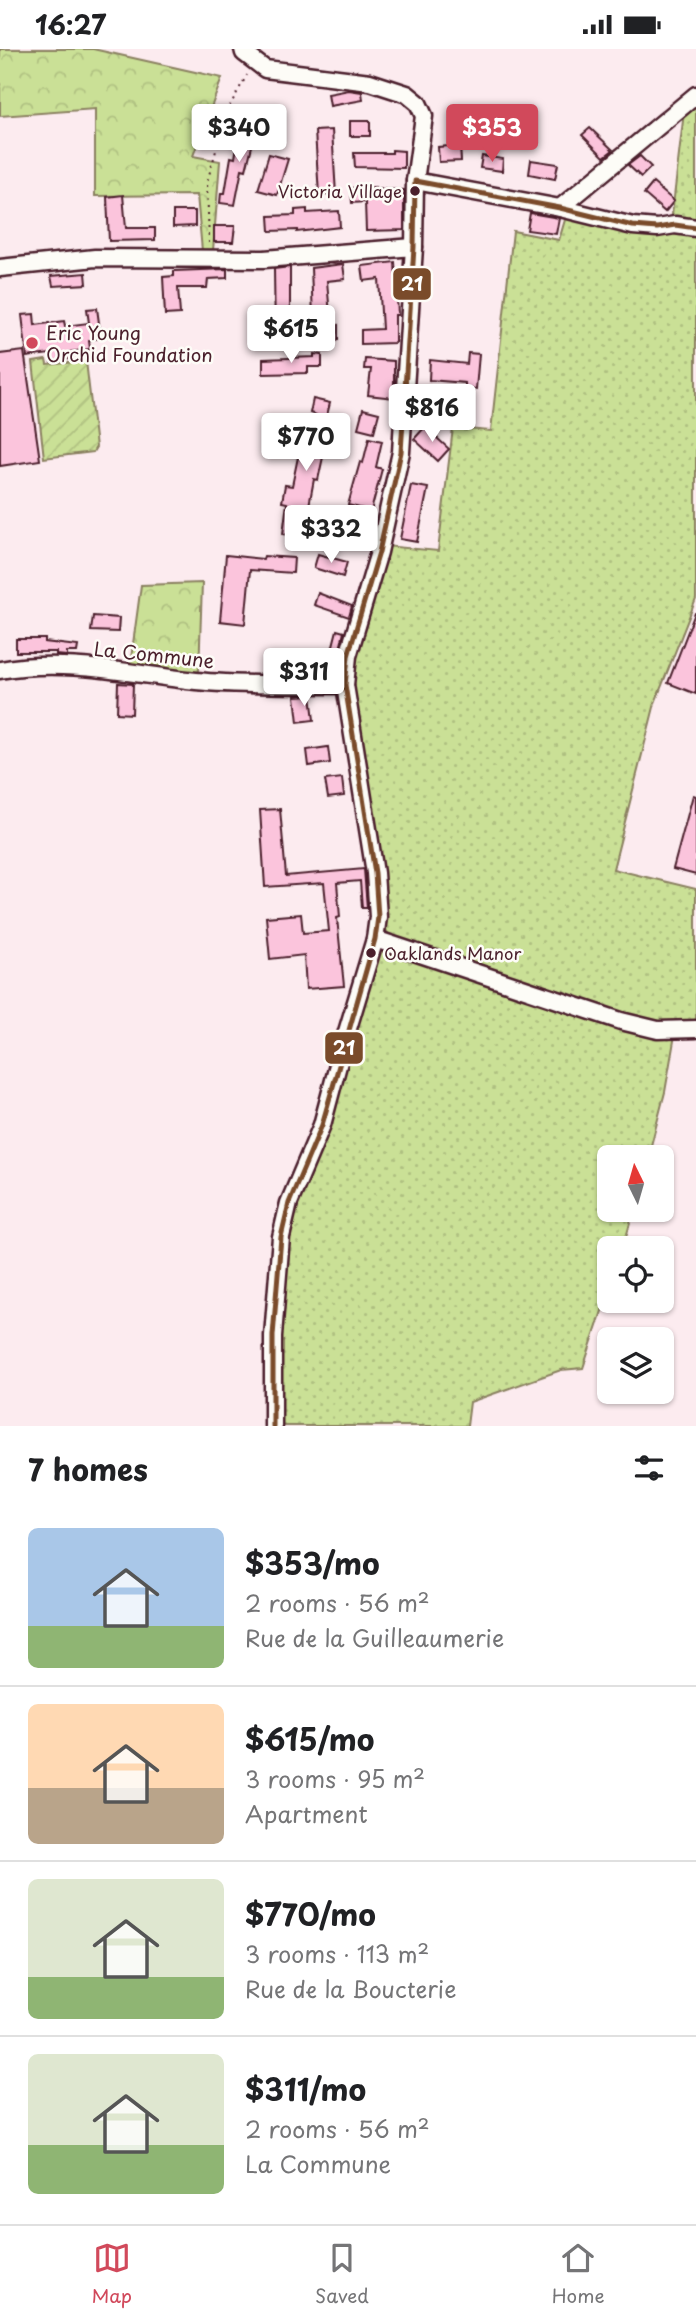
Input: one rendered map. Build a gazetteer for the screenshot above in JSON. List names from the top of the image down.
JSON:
{
  "streets": {
    "street": ["La Commune"]
  },
  "places": ["Victoria Village", "Eric Young Orchid Foundation", "Oaklands Manor"],
  "lines": ["transit line 21"],
  "north": "top",
  "page": {
    "status": "16:27",
    "price": [
      "$340",
      "$353",
      "$615",
      "$816",
      "$770",
      "$332",
      "$311"
    ],
    "heading": "7 homes",
    "list": [
      {
        "name": "$353/mo",
        "note": "2 rooms · 56 m² · Rue de la Guilleaumerie"
      },
      {
        "name": "$615/mo",
        "note": "3 rooms · 95 m² · Apartment"
      },
      {
        "name": "$770/mo",
        "note": "3 rooms · 113 m² · Rue de la Boucterie"
      },
      {
        "name": "$311/mo",
        "note": "2 rooms · 56 m² · La Commune"
      }
    ],
    "tabs": ["Map", "Saved", "Home"]
  }
}
